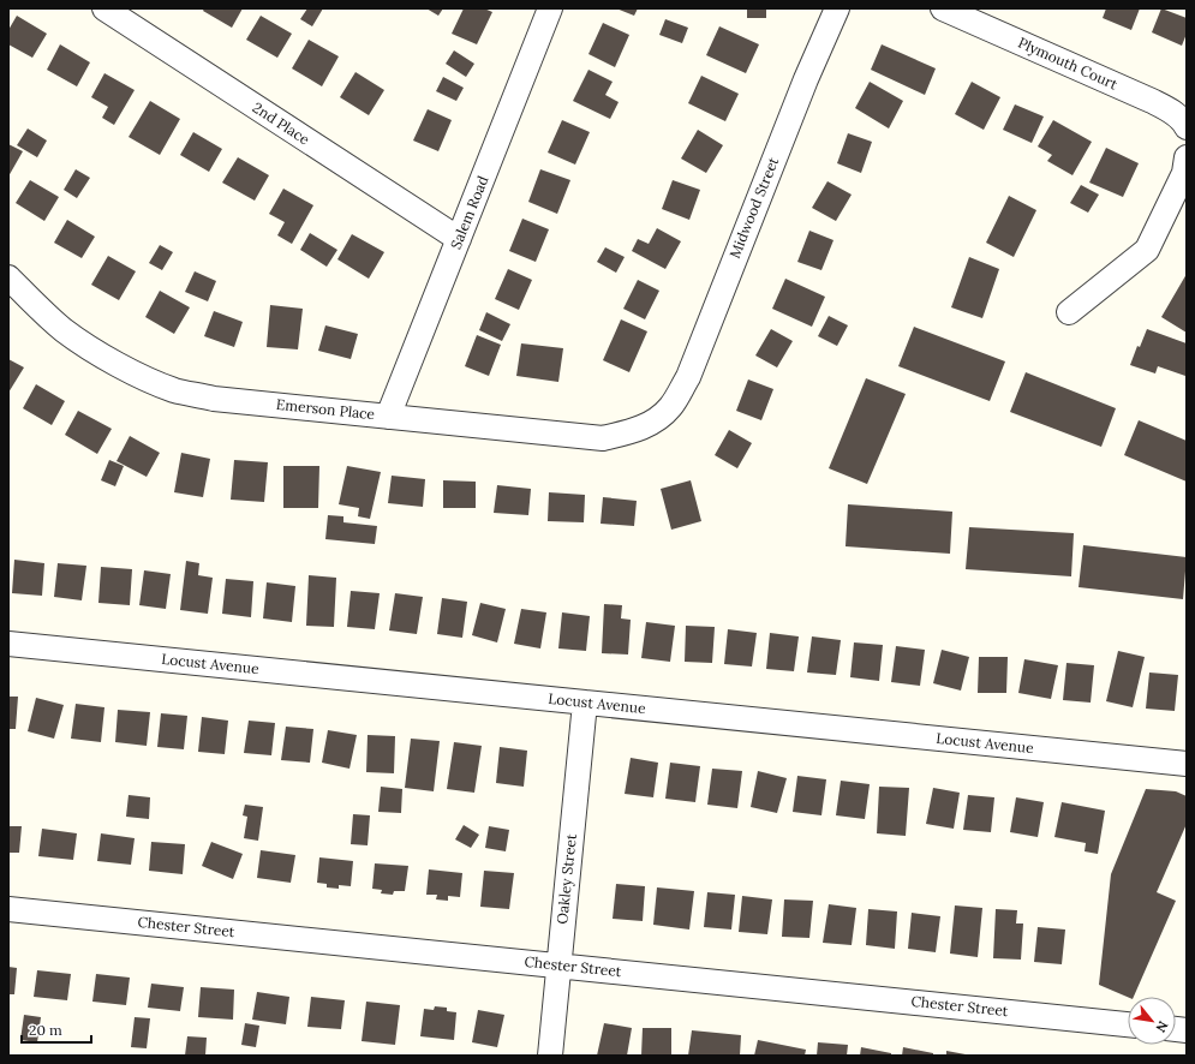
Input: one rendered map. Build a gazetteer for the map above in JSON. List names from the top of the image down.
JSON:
{
  "streets": {
    "street": [
      "Plymouth Court",
      "2nd Place",
      "Midwood Street",
      "Salem Road",
      "Emerson Place",
      "Locust Avenue",
      "Oakley Street",
      "Chester Street"
    ]
  },
  "crossings": [
    ["2nd Place", "Salem Road"],
    ["Midwood Street", "Emerson Place"],
    ["Salem Road", "Emerson Place"],
    ["Locust Avenue", "Oakley Street"],
    ["Oakley Street", "Chester Street"]
  ],
  "scale_bar": "20 m",
  "north": "bottom right"
}
